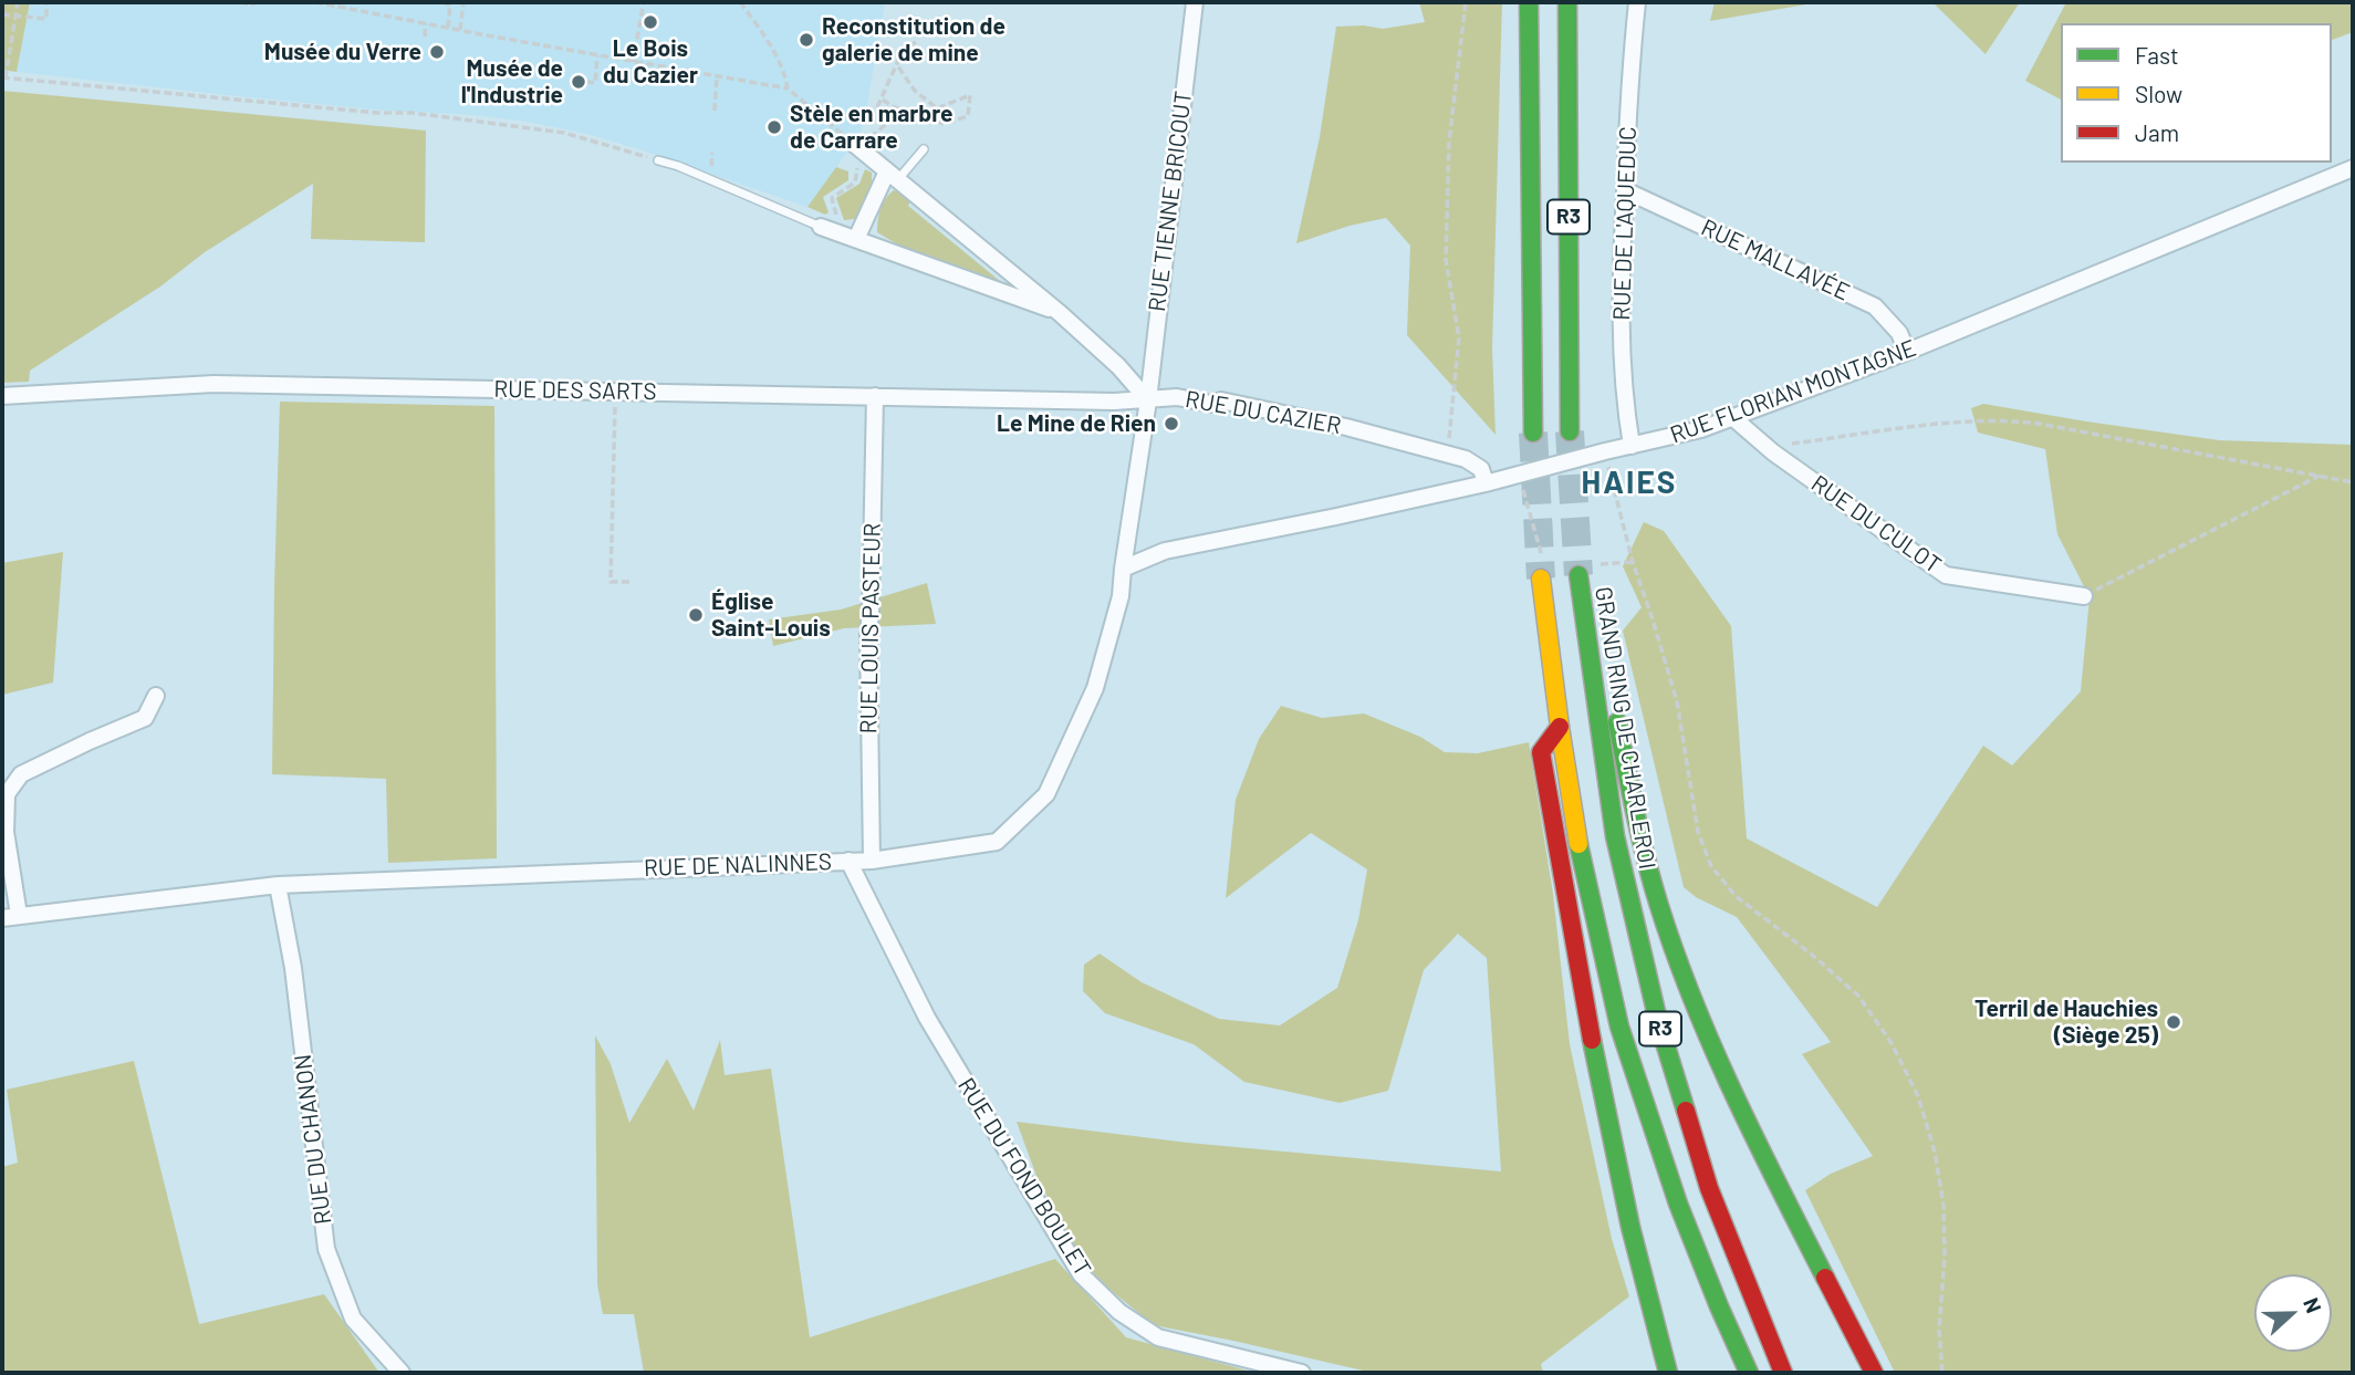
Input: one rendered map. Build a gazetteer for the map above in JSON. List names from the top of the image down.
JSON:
{
  "streets": {
    "highway": ["R3", "GRAND RING DE CHARLEROI"],
    "street": [
      "RUE TIENNE BRICOUT",
      "RUE DE L'AQUEDUC",
      "RUE MALLAVÉE",
      "RUE DES SARTS",
      "RUE FLORIAN MONTAGNE",
      "RUE DU CAZIER",
      "RUE DU CULOT",
      "RUE LOUIS PASTEUR",
      "RUE DE NALINNES",
      "RUE DU CHANON",
      "RUE DU FOND BOULET"
    ]
  },
  "crossings": [
    ["RUE TIENNE BRICOUT", "RUE DES SARTS"],
    ["RUE TIENNE BRICOUT", "RUE DU CAZIER"],
    ["RUE TIENNE BRICOUT", "RUE DE NALINNES"],
    ["RUE DE L'AQUEDUC", "RUE MALLAVÉE"],
    ["RUE DE L'AQUEDUC", "RUE FLORIAN MONTAGNE"],
    ["RUE MALLAVÉE", "RUE FLORIAN MONTAGNE"],
    ["RUE DES SARTS", "RUE DU CAZIER"],
    ["RUE DES SARTS", "RUE LOUIS PASTEUR"],
    ["RUE DES SARTS", "RUE DE NALINNES"],
    ["RUE FLORIAN MONTAGNE", "RUE DU CAZIER"],
    ["RUE FLORIAN MONTAGNE", "RUE DU CULOT"],
    ["RUE FLORIAN MONTAGNE", "RUE DE NALINNES"],
    ["RUE DU CAZIER", "RUE DE NALINNES"],
    ["RUE LOUIS PASTEUR", "RUE DE NALINNES"],
    ["RUE DE NALINNES", "RUE DU CHANON"],
    ["RUE DE NALINNES", "RUE DU FOND BOULET"]
  ],
  "districts": ["HAIES"],
  "places": [
    "Le Bois du Cazier",
    "Reconstitution de galerie de mine",
    "Musée du Verre",
    "Musée de l'Industrie",
    "Stèle en marbre de Carrare",
    "Le Mine de Rien",
    "Église Saint-Louis",
    "Terril de Hauchies (Siège 25)"
  ],
  "legend": ["Fast", "Slow", "Jam"],
  "north": "right"
}
